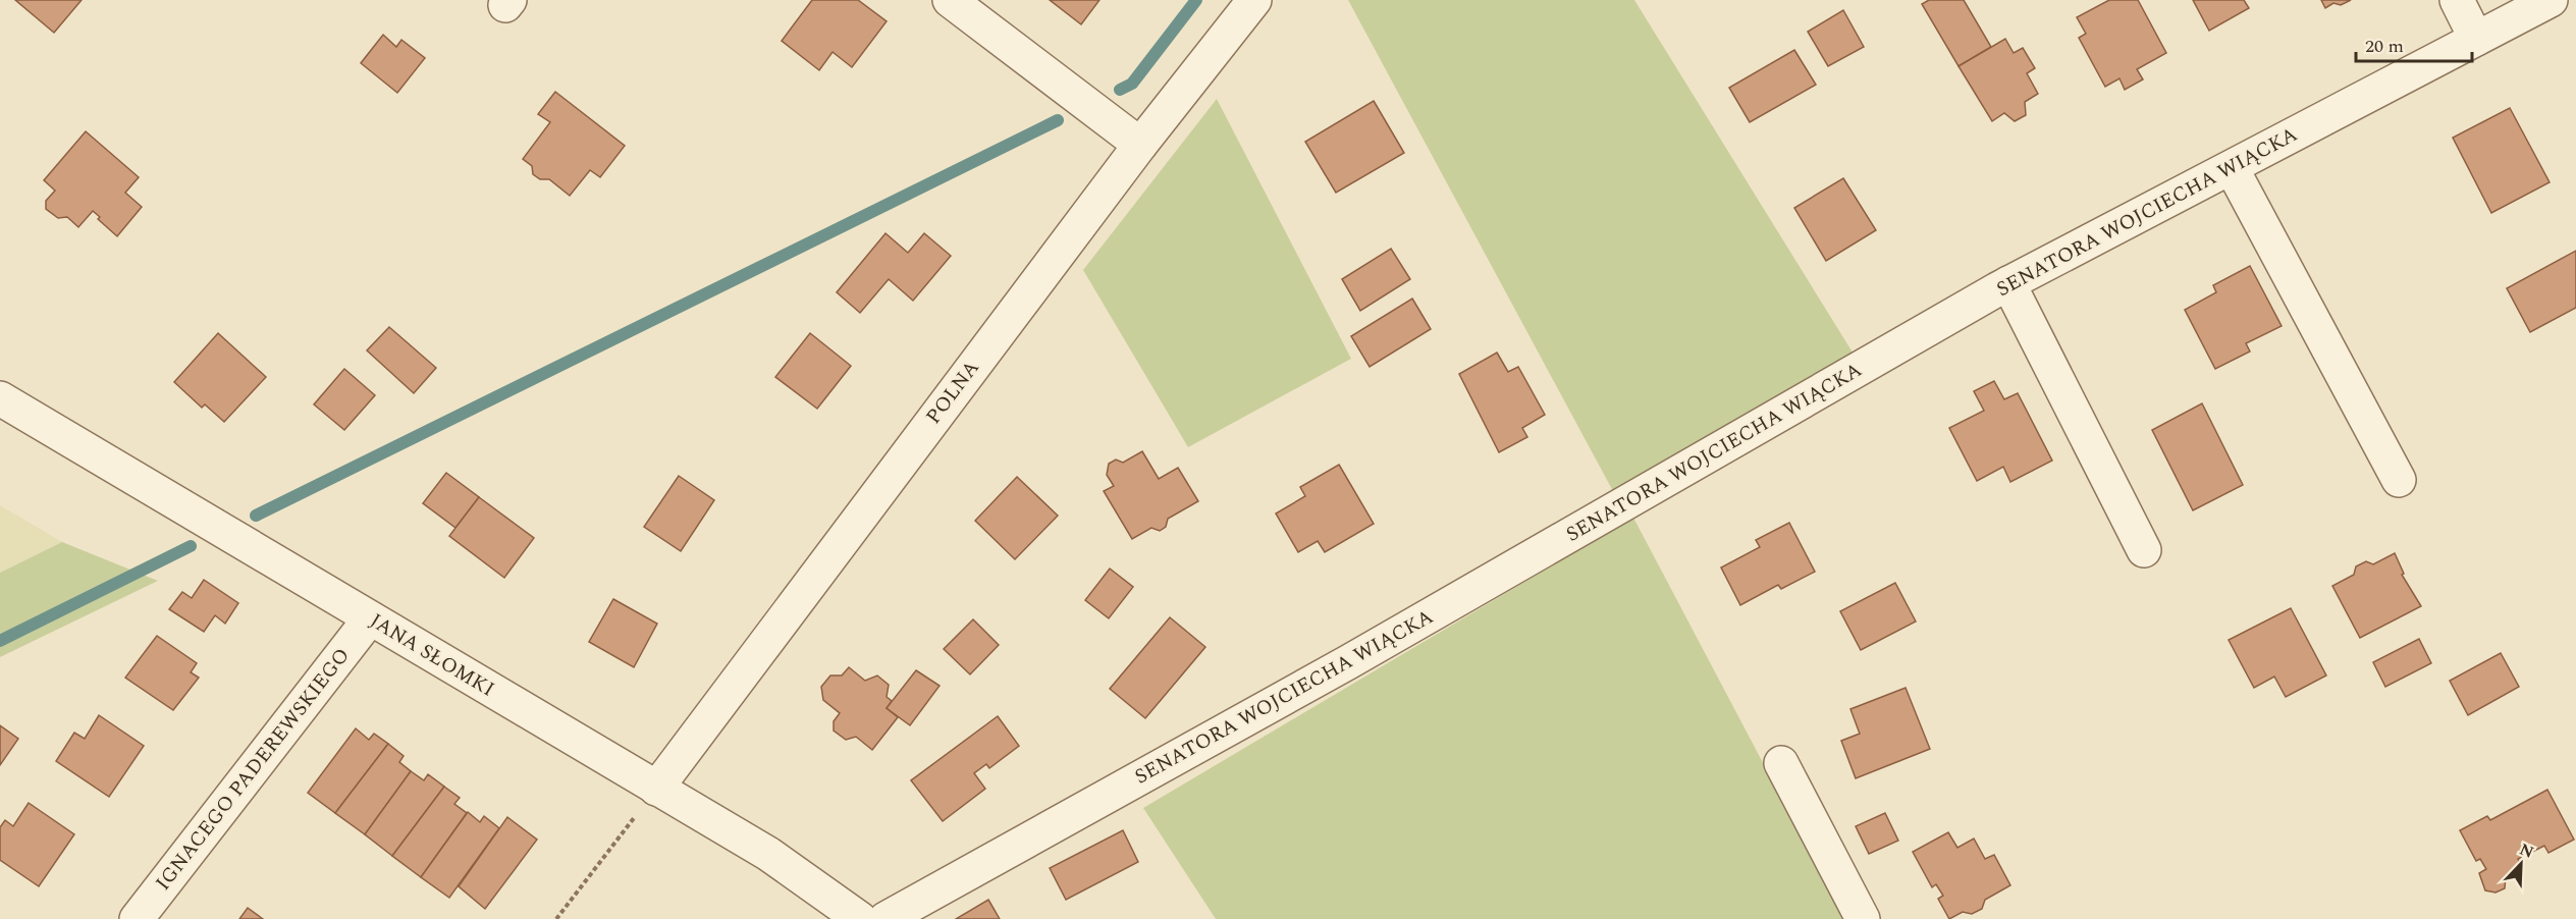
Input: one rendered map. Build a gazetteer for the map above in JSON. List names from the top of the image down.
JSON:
{
  "streets": {
    "street": [
      "SENATORA WOJCIECHA WIĄCKA",
      "POLNA",
      "JANA SŁOMKI",
      "IGNACEGO PADEREWSKIEGO"
    ]
  },
  "crossings": [
    ["POLNA", "JANA SŁOMKI"],
    ["JANA SŁOMKI", "IGNACEGO PADEREWSKIEGO"]
  ],
  "scale_bar": "20 m",
  "north": "top right"
}
